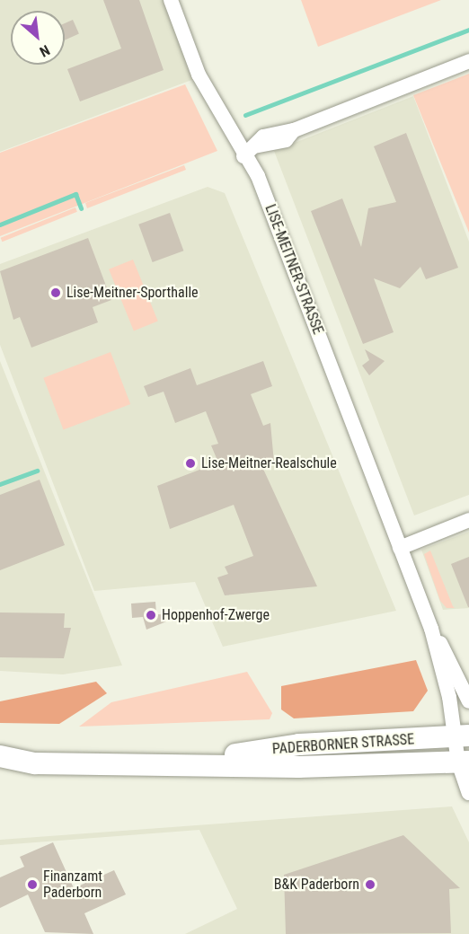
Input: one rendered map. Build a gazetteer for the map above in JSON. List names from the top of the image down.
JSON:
{
  "streets": {
    "street": ["LISE-MEITNER-STRASSE", "PADERBORNER STRASSE"]
  },
  "crossings": [
    ["LISE-MEITNER-STRASSE", "PADERBORNER STRASSE"]
  ],
  "places": [
    "Lise-Meitner-Sporthalle",
    "Lise-Meitner-Realschule",
    "Hoppenhof-Zwerge",
    "Finanzamt Paderborn",
    "B&K Paderborn"
  ],
  "north": "bottom right"
}
